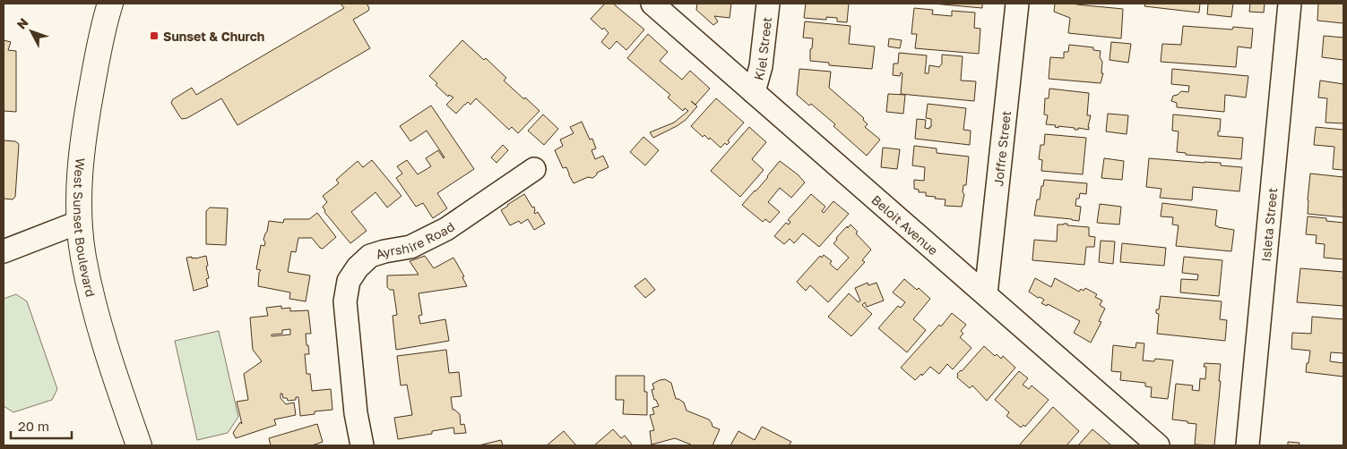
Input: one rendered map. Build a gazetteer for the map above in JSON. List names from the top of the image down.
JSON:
{
  "streets": {
    "main road": ["West Sunset Boulevard"],
    "street": [
      "Kiel Street",
      "Joffre Street",
      "Beloit Avenue",
      "Isleta Street",
      "Ayrshire Road"
    ]
  },
  "crossings": [
    ["Kiel Street", "Beloit Avenue"],
    ["Joffre Street", "Beloit Avenue"]
  ],
  "places": {
    "transit": ["Sunset & Church"]
  },
  "scale_bar": "20 m",
  "north": "top left"
}
